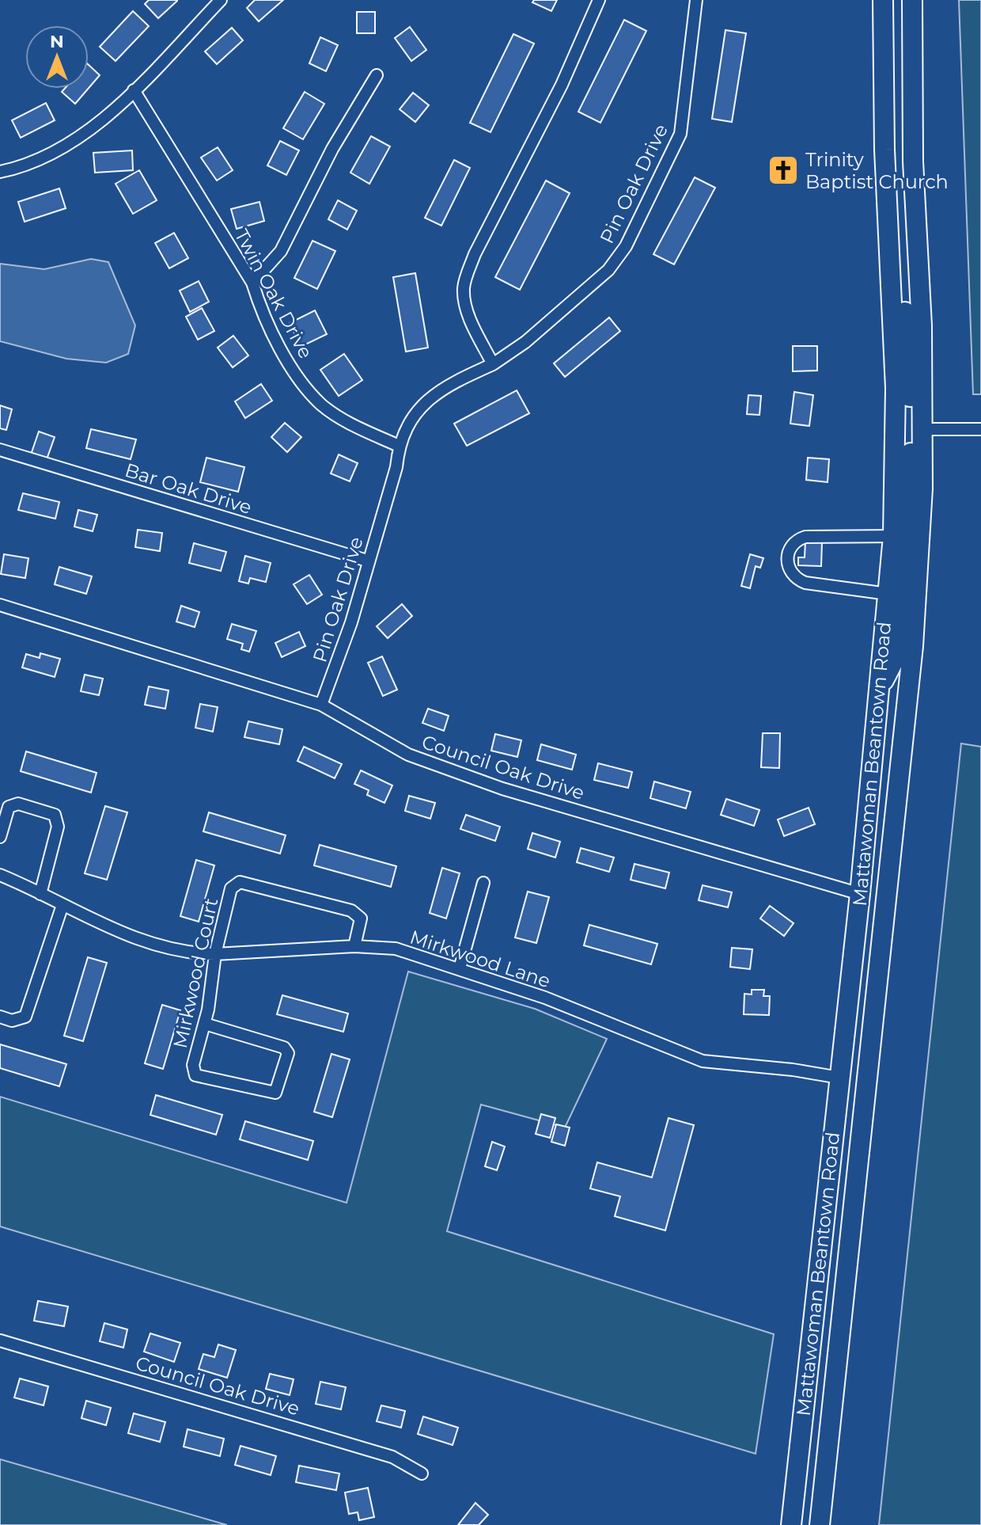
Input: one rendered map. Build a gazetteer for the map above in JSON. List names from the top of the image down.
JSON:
{
  "streets": {
    "highway": ["Mattawoman Beantown Road"],
    "street": [
      "Pin Oak Drive",
      "Twin Oak Drive",
      "Bar Oak Drive",
      "Council Oak Drive",
      "Mirkwood Lane",
      "Mirkwood Court"
    ]
  },
  "crossings": [
    ["Pin Oak Drive", "Twin Oak Drive"],
    ["Pin Oak Drive", "Bar Oak Drive"],
    ["Pin Oak Drive", "Council Oak Drive"],
    ["Mattawoman Beantown Road", "Council Oak Drive"],
    ["Mattawoman Beantown Road", "Mirkwood Lane"],
    ["Mirkwood Lane", "Mirkwood Court"]
  ],
  "places": {
    "church": ["Trinity Baptist Church"]
  },
  "north": "top"
}
